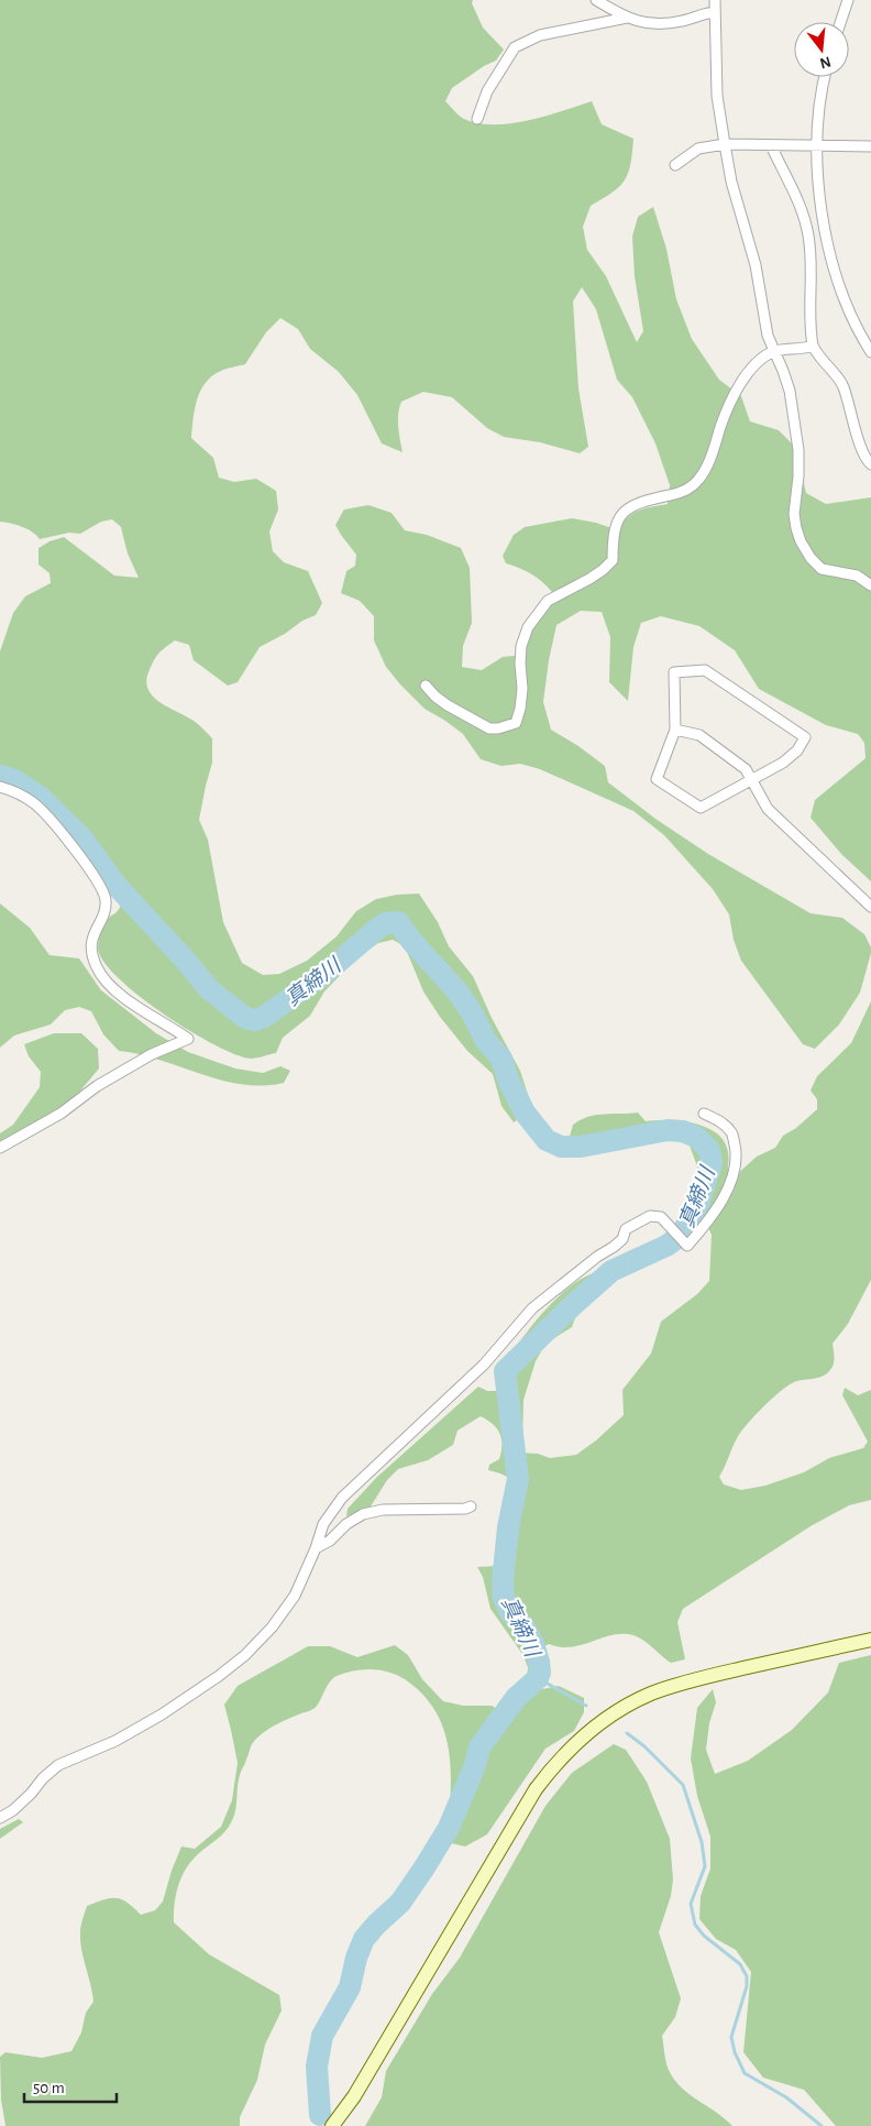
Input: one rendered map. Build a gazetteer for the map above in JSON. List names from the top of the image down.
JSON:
{
  "water": ["真締川"],
  "scale_bar": "50 m",
  "north": "bottom"
}
